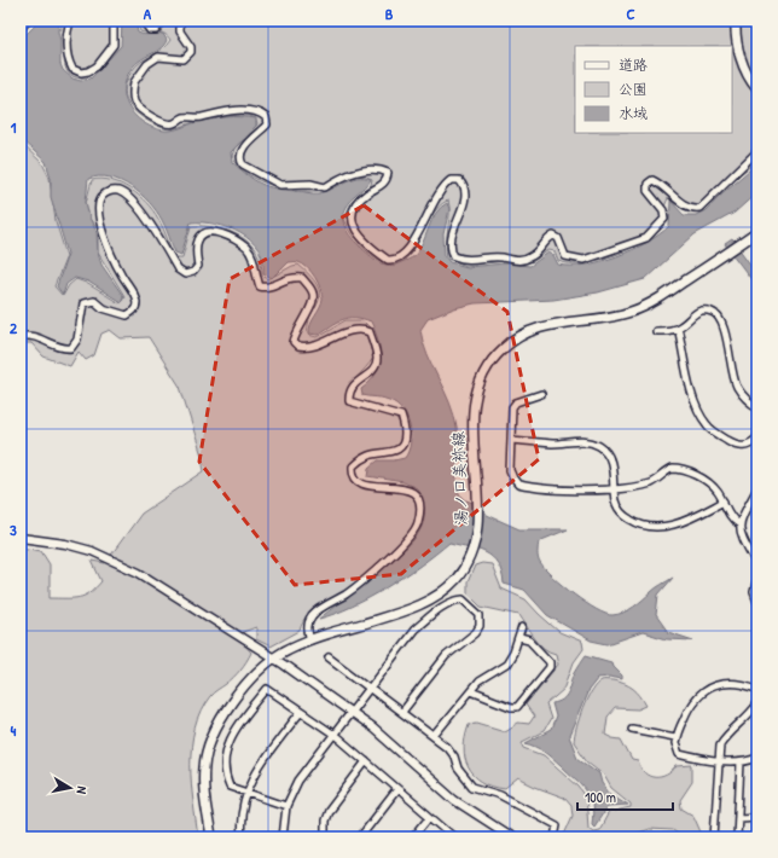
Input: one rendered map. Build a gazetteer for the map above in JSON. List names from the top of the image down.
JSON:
{
  "streets": {
    "main road": ["湯ノ口美祢線"]
  },
  "legend": ["道路", "公園", "水域"],
  "scale_bar": "100 m",
  "north": "right",
  "grid": {
    "columns": ["A", "B", "C"],
    "rows": [
      "1",
      "2",
      "3",
      "4"
    ]
  }
}
